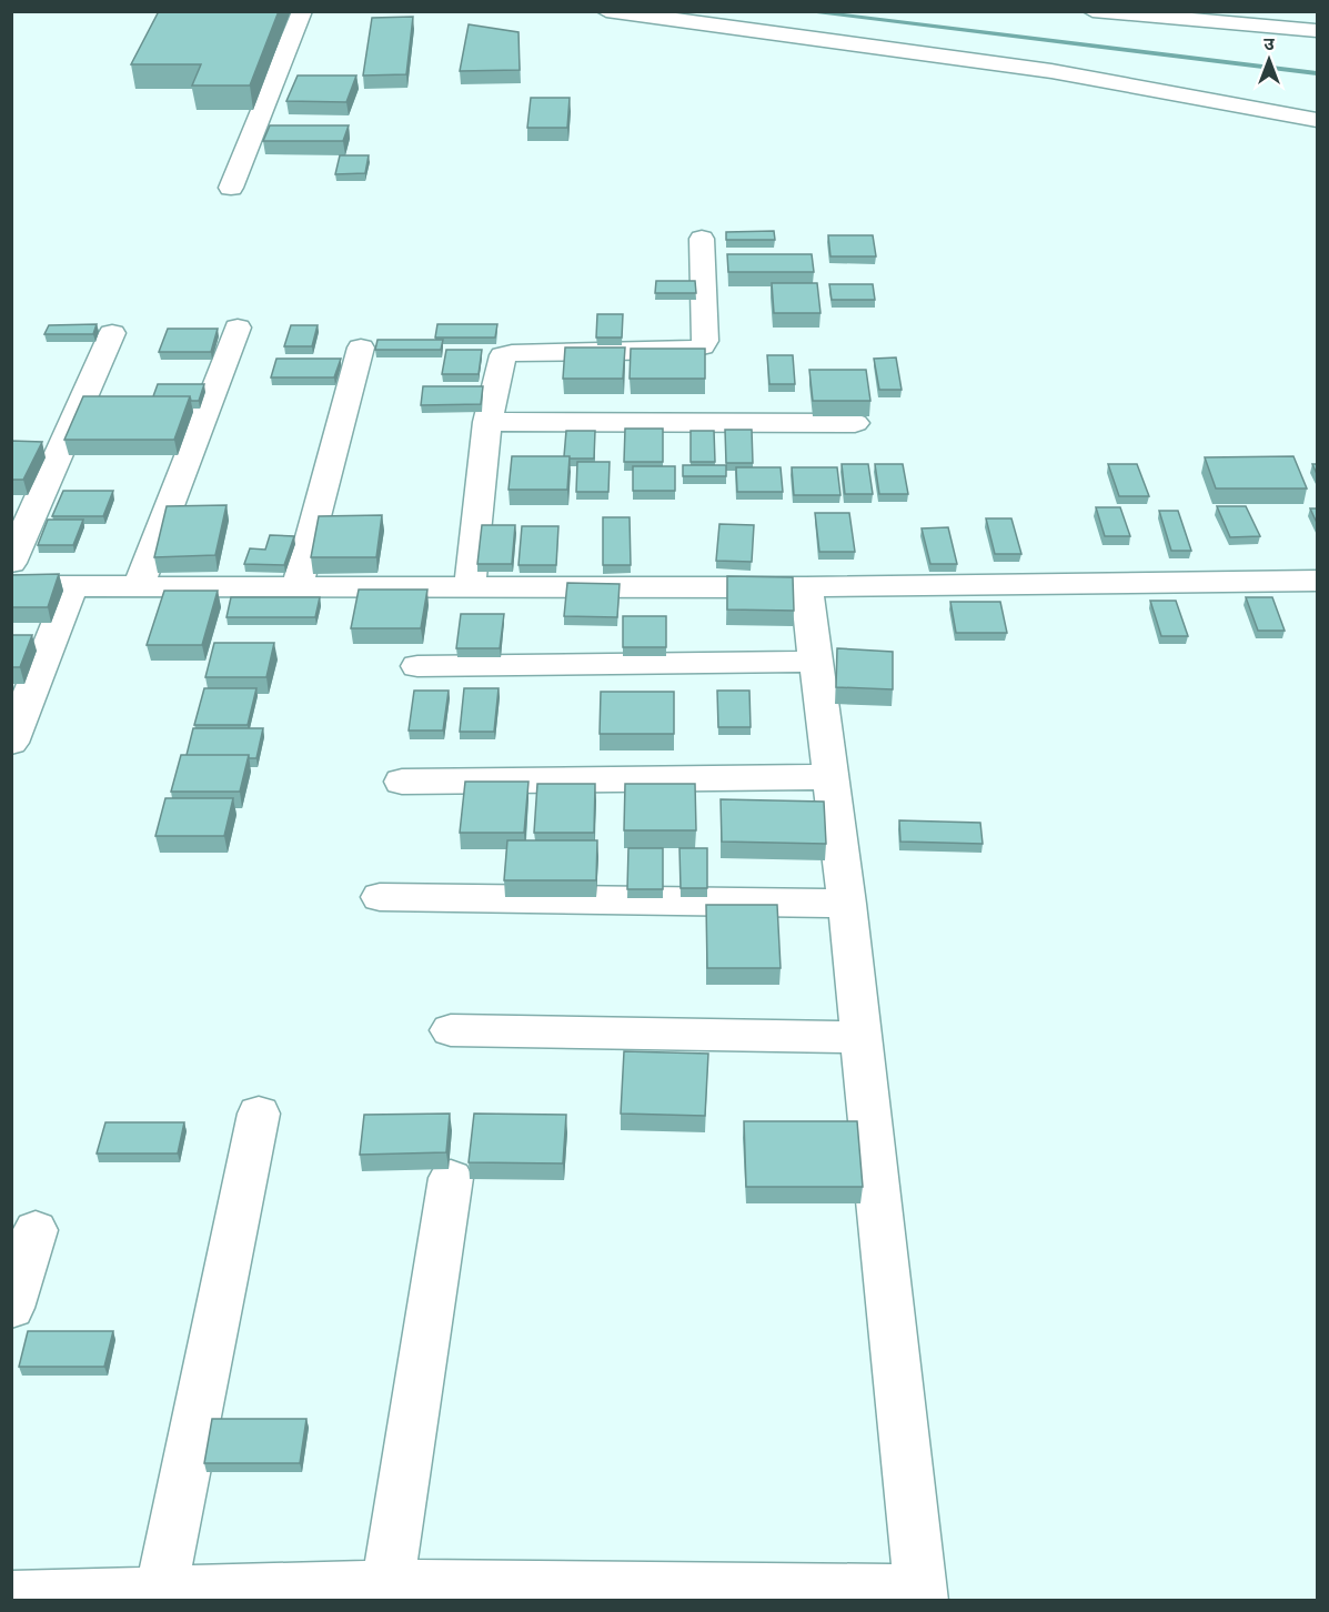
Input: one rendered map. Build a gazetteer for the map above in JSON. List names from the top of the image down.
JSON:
{
  "north": "top"
}
